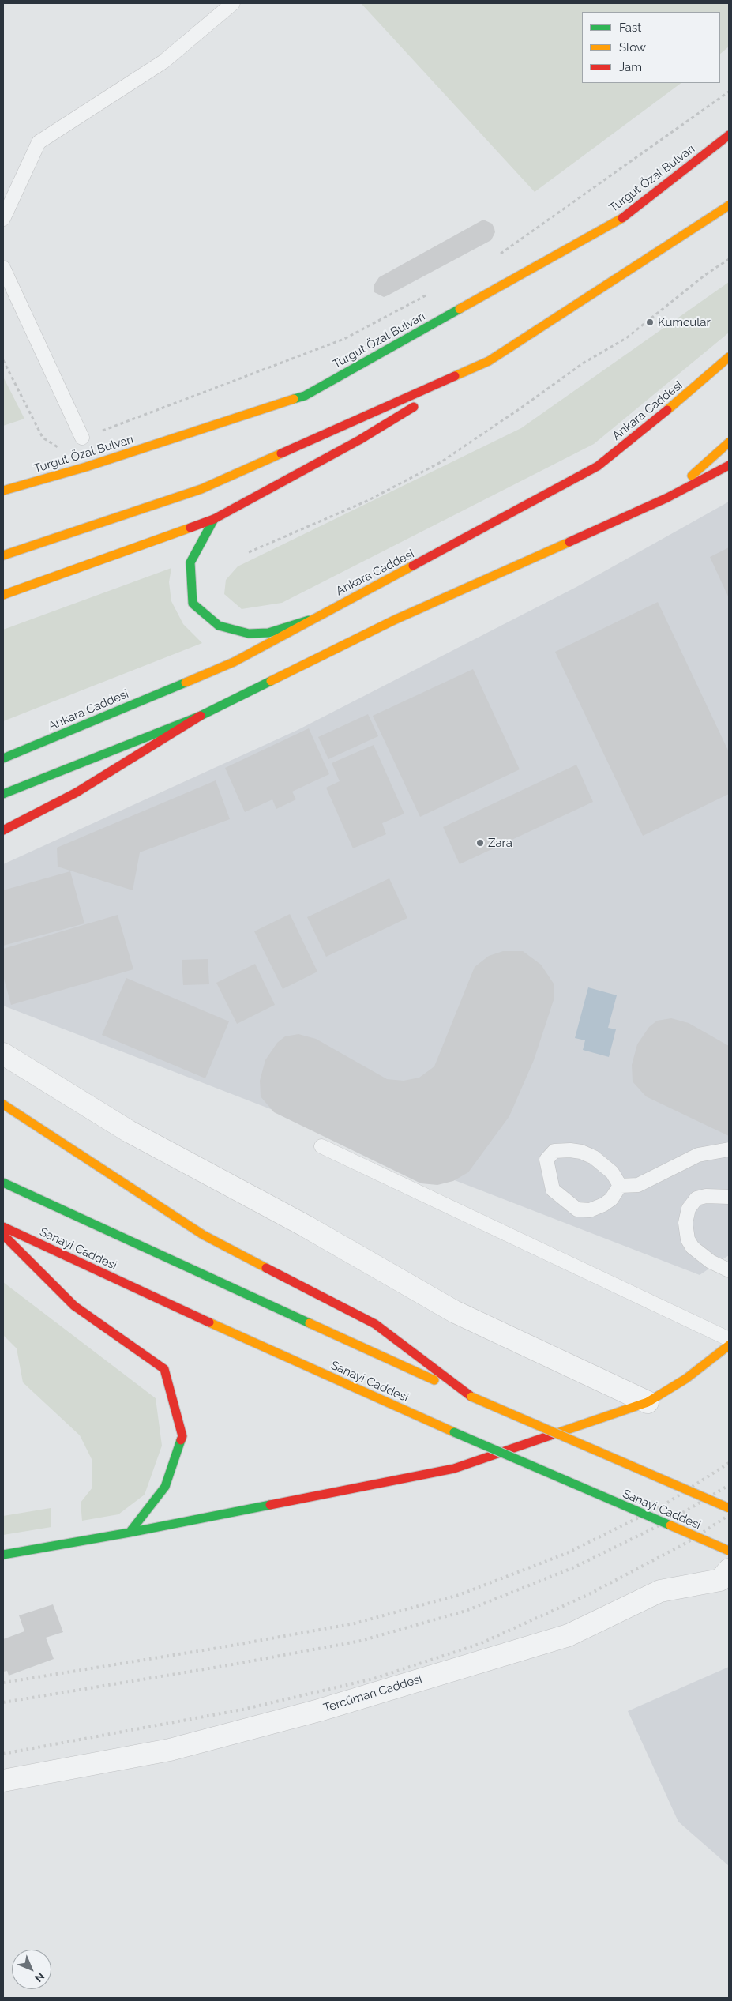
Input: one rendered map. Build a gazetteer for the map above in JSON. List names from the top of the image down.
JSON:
{
  "streets": {
    "main road": ["Turgut Özal Bulvarı", "Ankara Caddesi", "Sanayi Caddesi"],
    "street": ["Tercüman Caddesi"]
  },
  "places": ["Kumcular", "Zara"],
  "legend": ["Fast", "Slow", "Jam"],
  "north": "bottom right"
}
